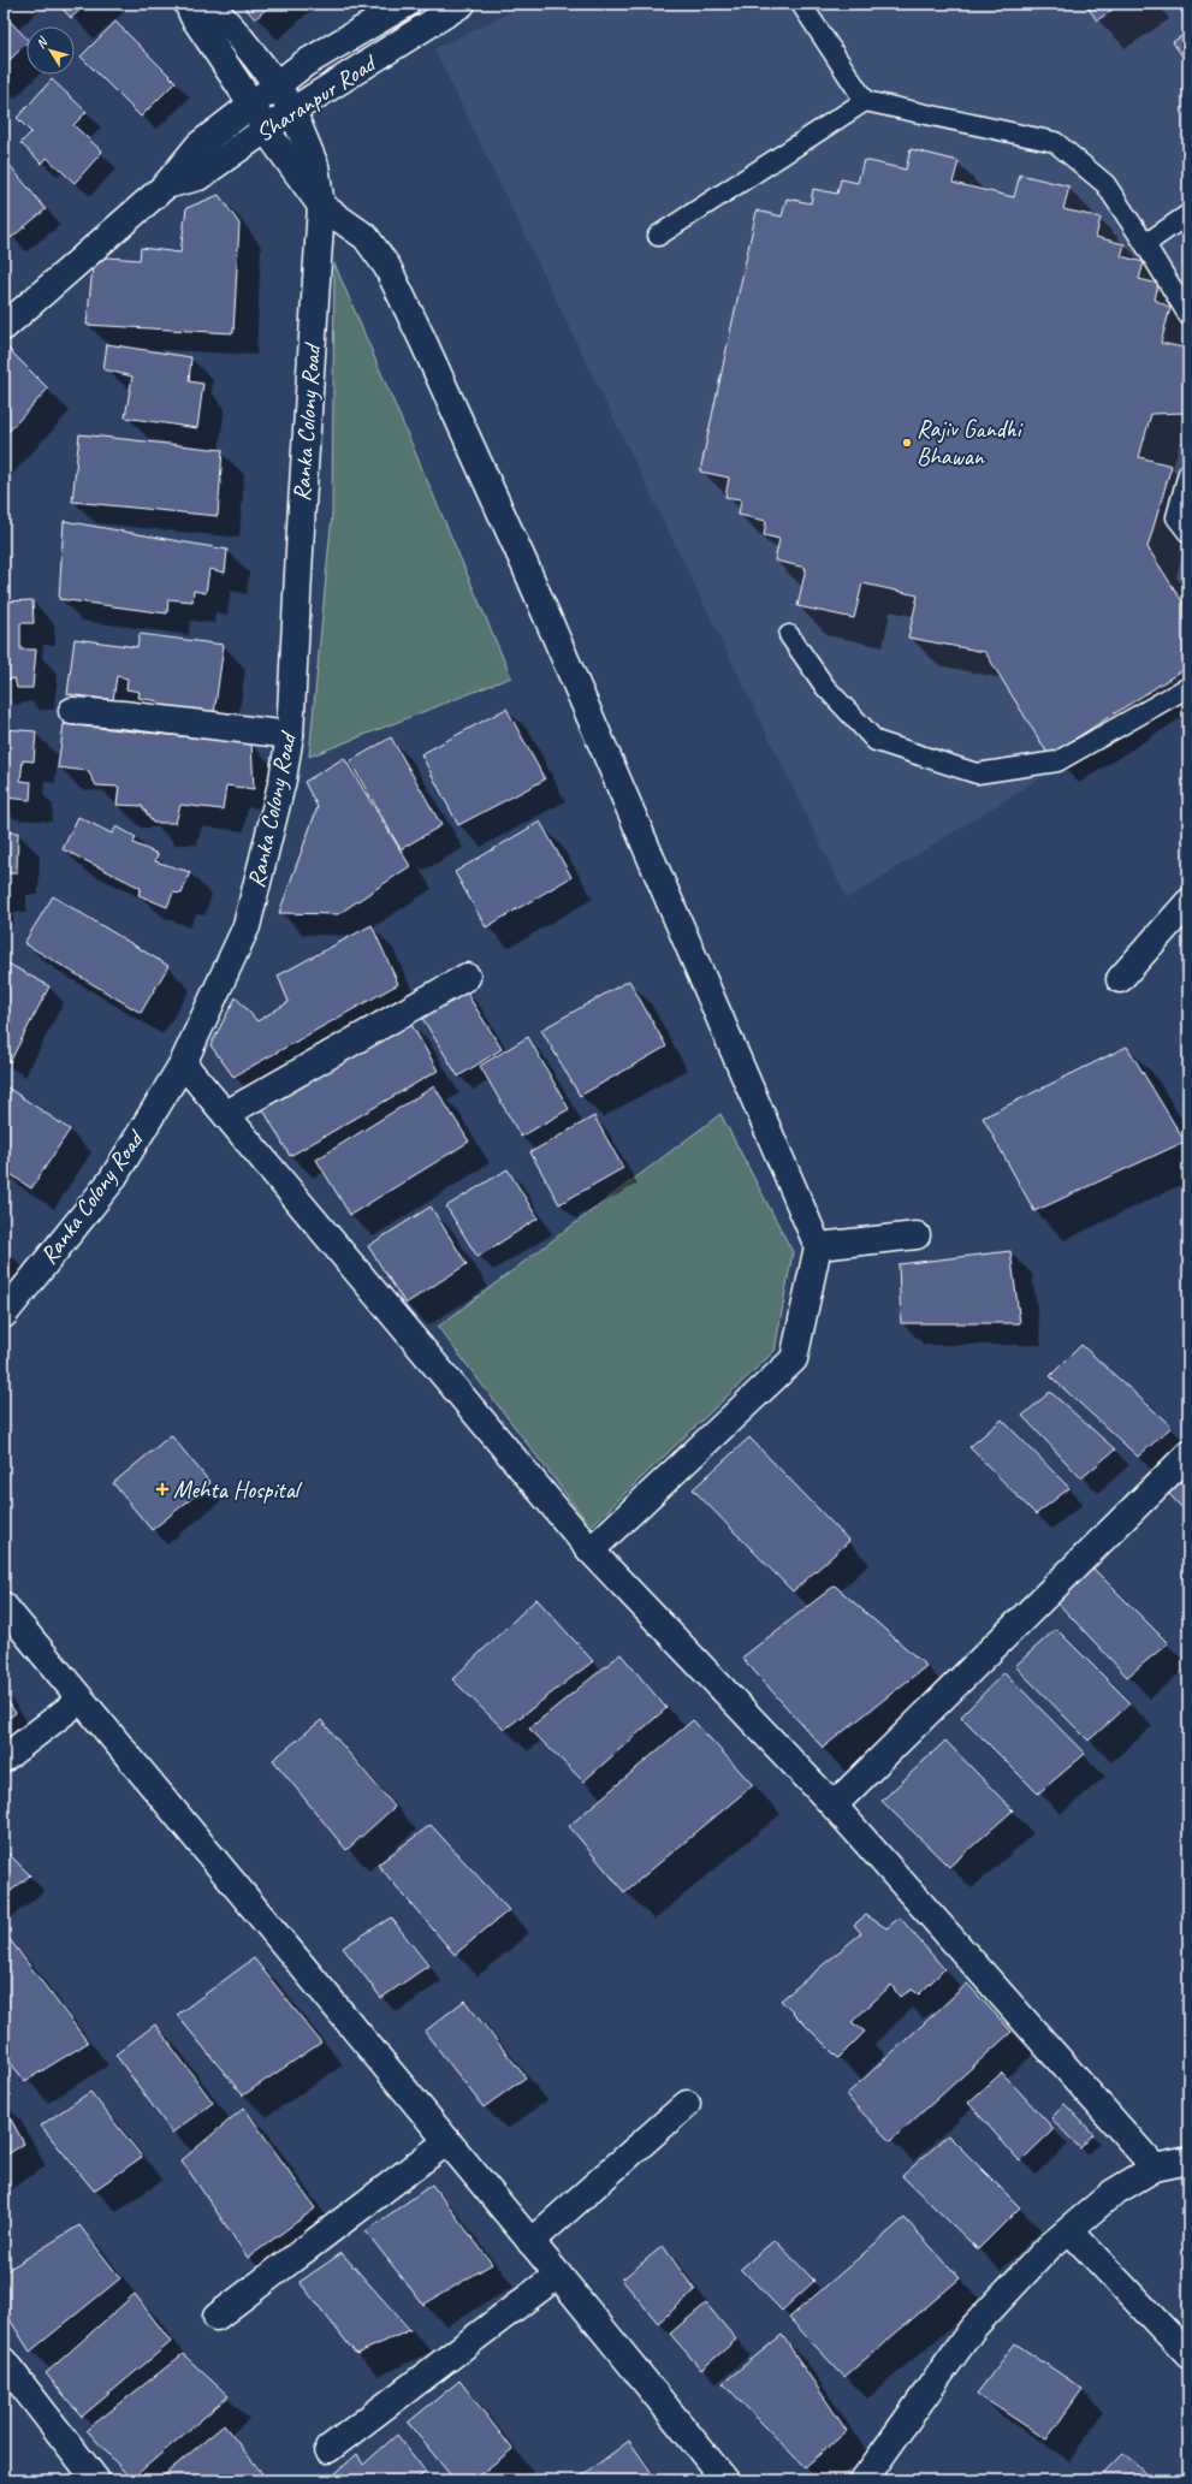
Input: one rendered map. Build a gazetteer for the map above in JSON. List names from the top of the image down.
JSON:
{
  "streets": {
    "street": ["Sharanpur Road", "Ranka Colony Road"]
  },
  "crossings": [
    ["Sharanpur Road", "Ranka Colony Road"]
  ],
  "places": {
    "other": ["Rajiv Gandhi Bhawan"],
    "health": ["Mehta Hospital"]
  },
  "north": "top left"
}
